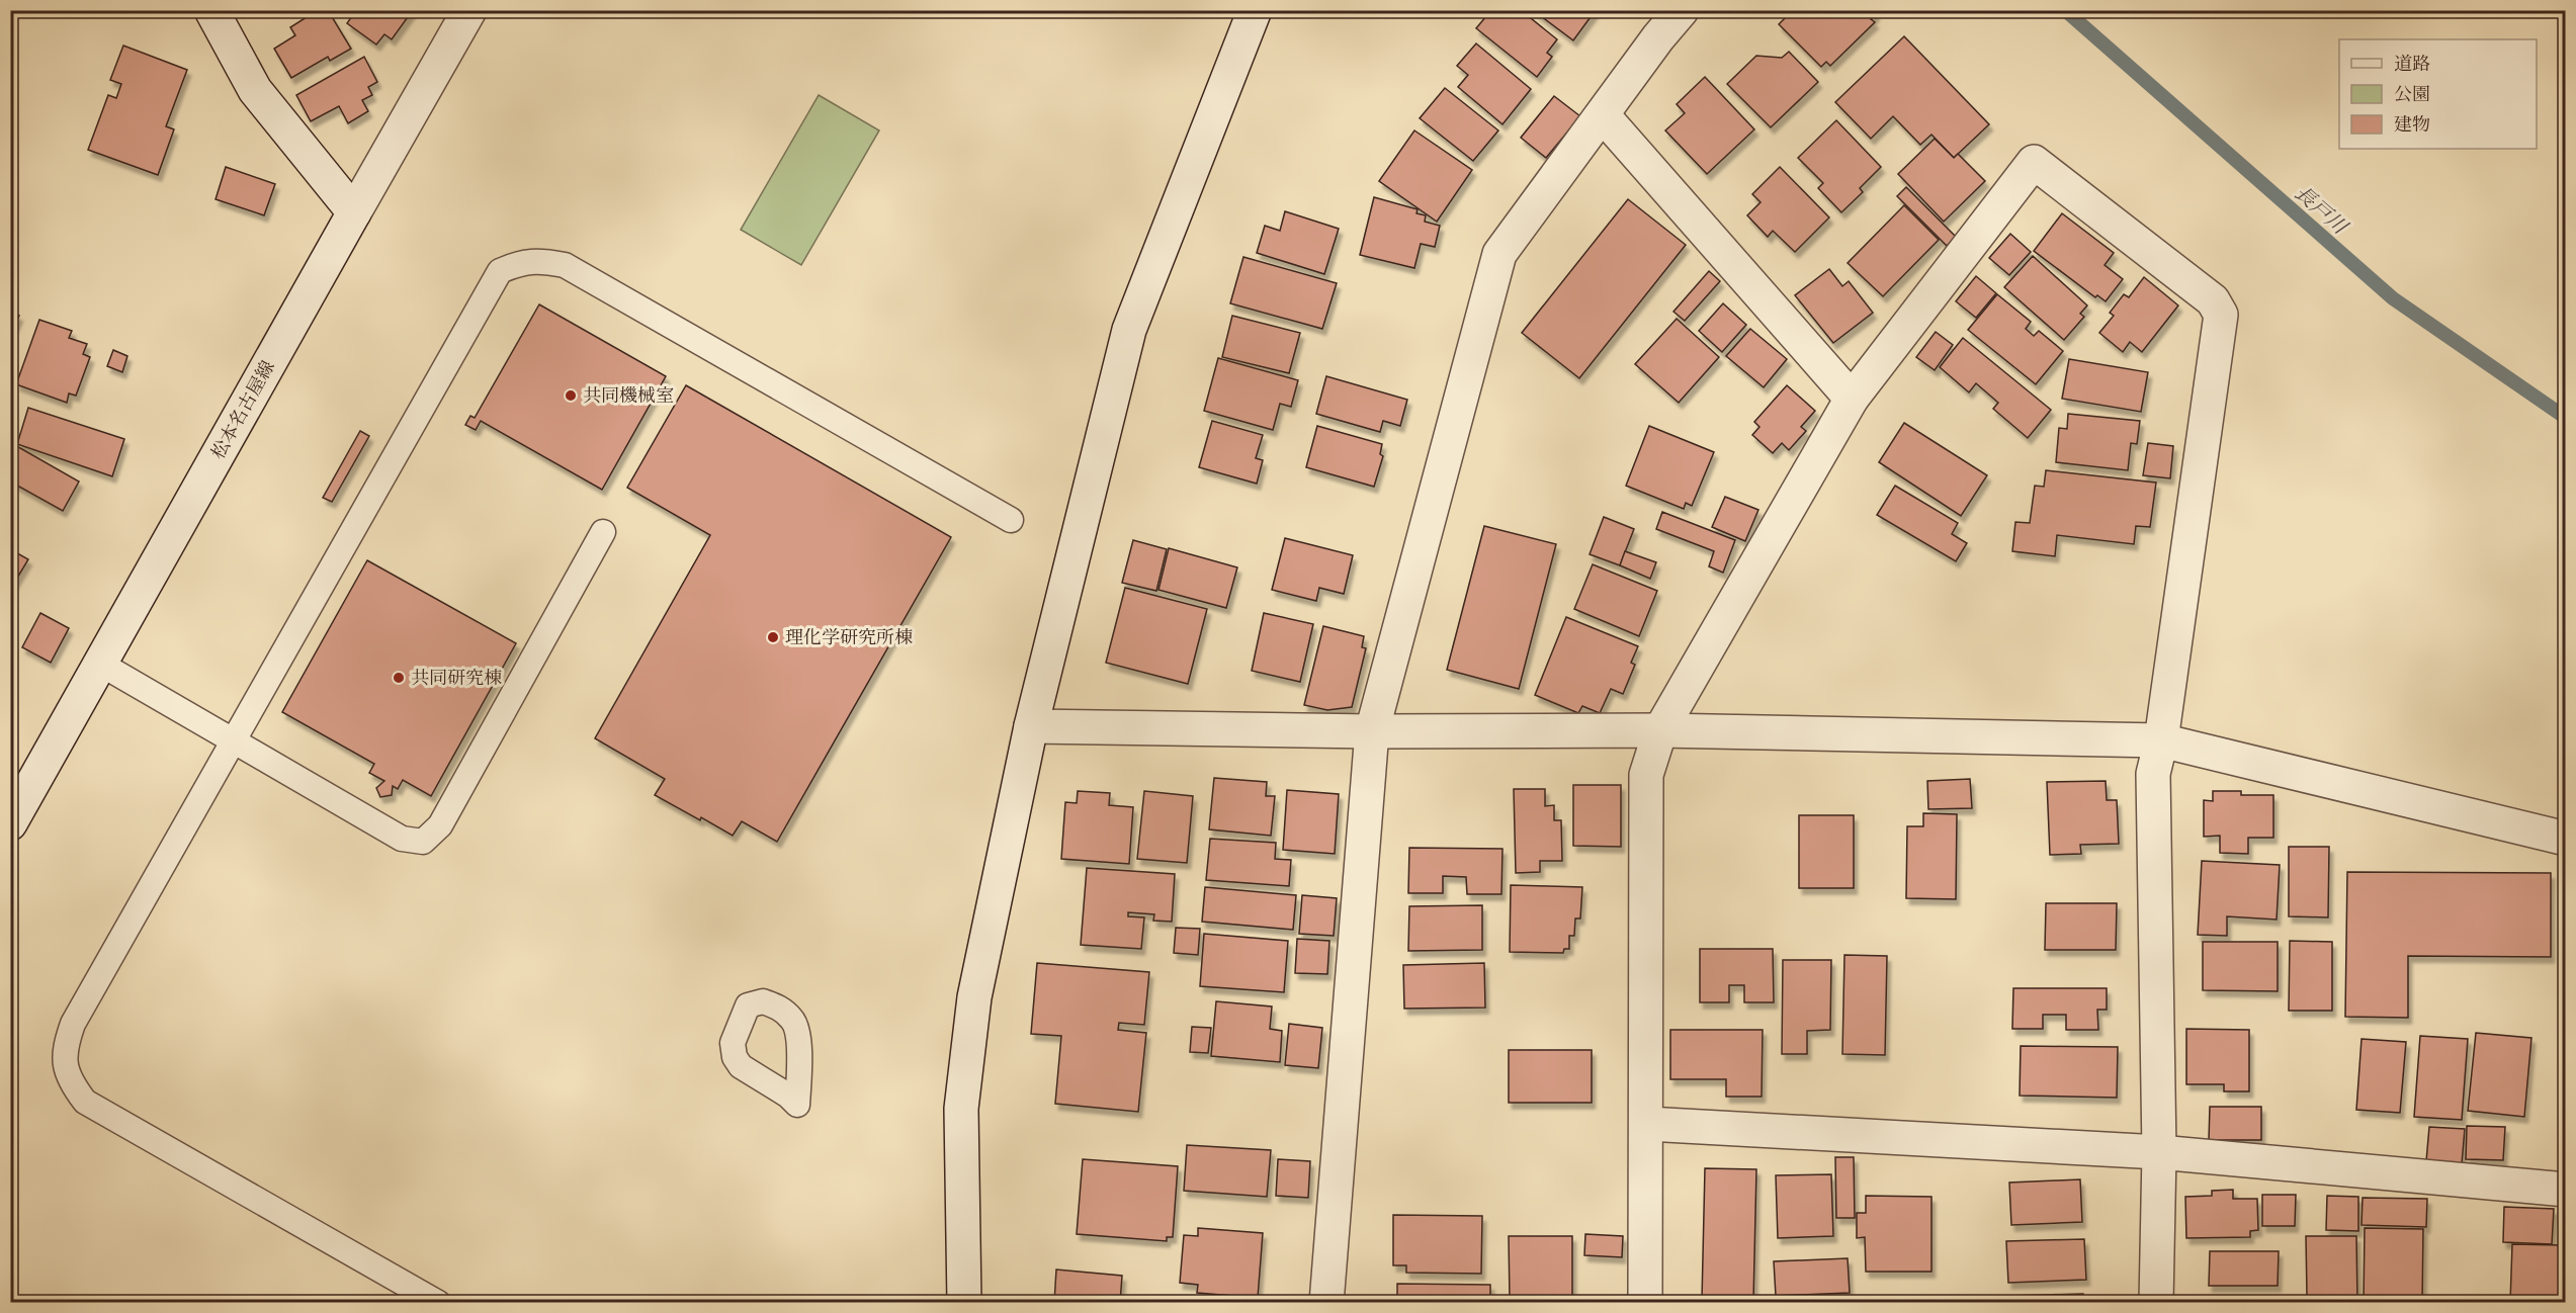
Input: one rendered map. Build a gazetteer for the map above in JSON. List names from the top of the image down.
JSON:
{
  "streets": {
    "street": ["松本名古屋線"]
  },
  "water": ["長戸川"],
  "places": ["共同機械室", "理化学研究所棟", "共同研究棟"],
  "legend": ["道路", "公園", "建物"]
}
